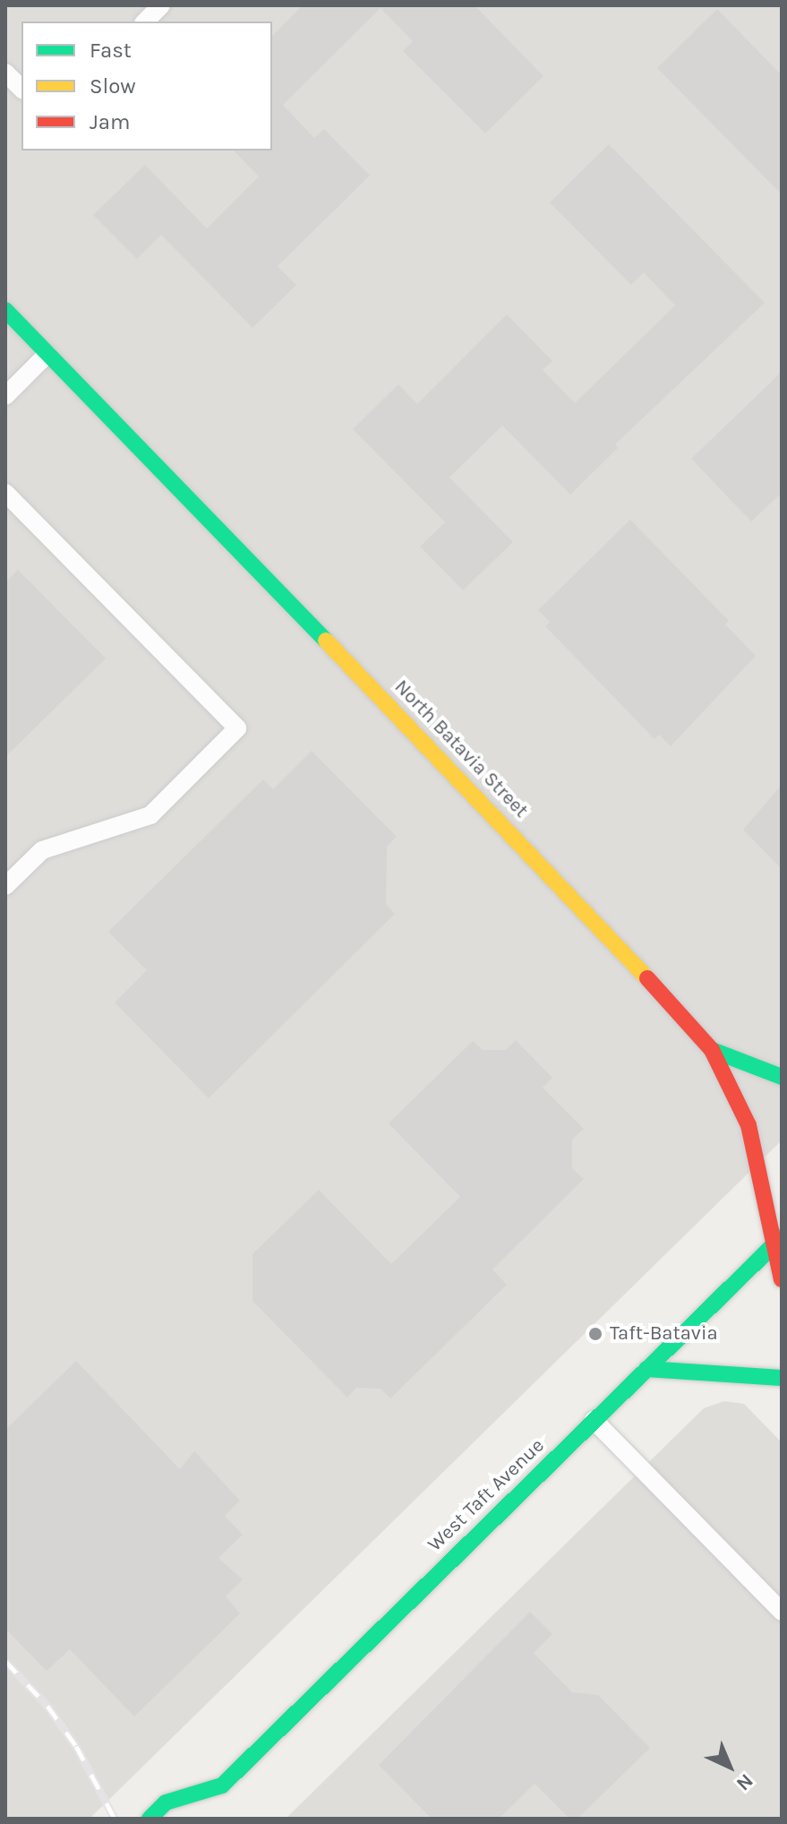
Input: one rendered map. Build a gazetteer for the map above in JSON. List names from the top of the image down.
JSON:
{
  "streets": {
    "street": ["North Batavia Street", "West Taft Avenue"]
  },
  "crossings": [
    ["North Batavia Street", "West Taft Avenue"]
  ],
  "places": ["Taft-Batavia"],
  "legend": ["Fast", "Slow", "Jam"],
  "north": "bottom right"
}
